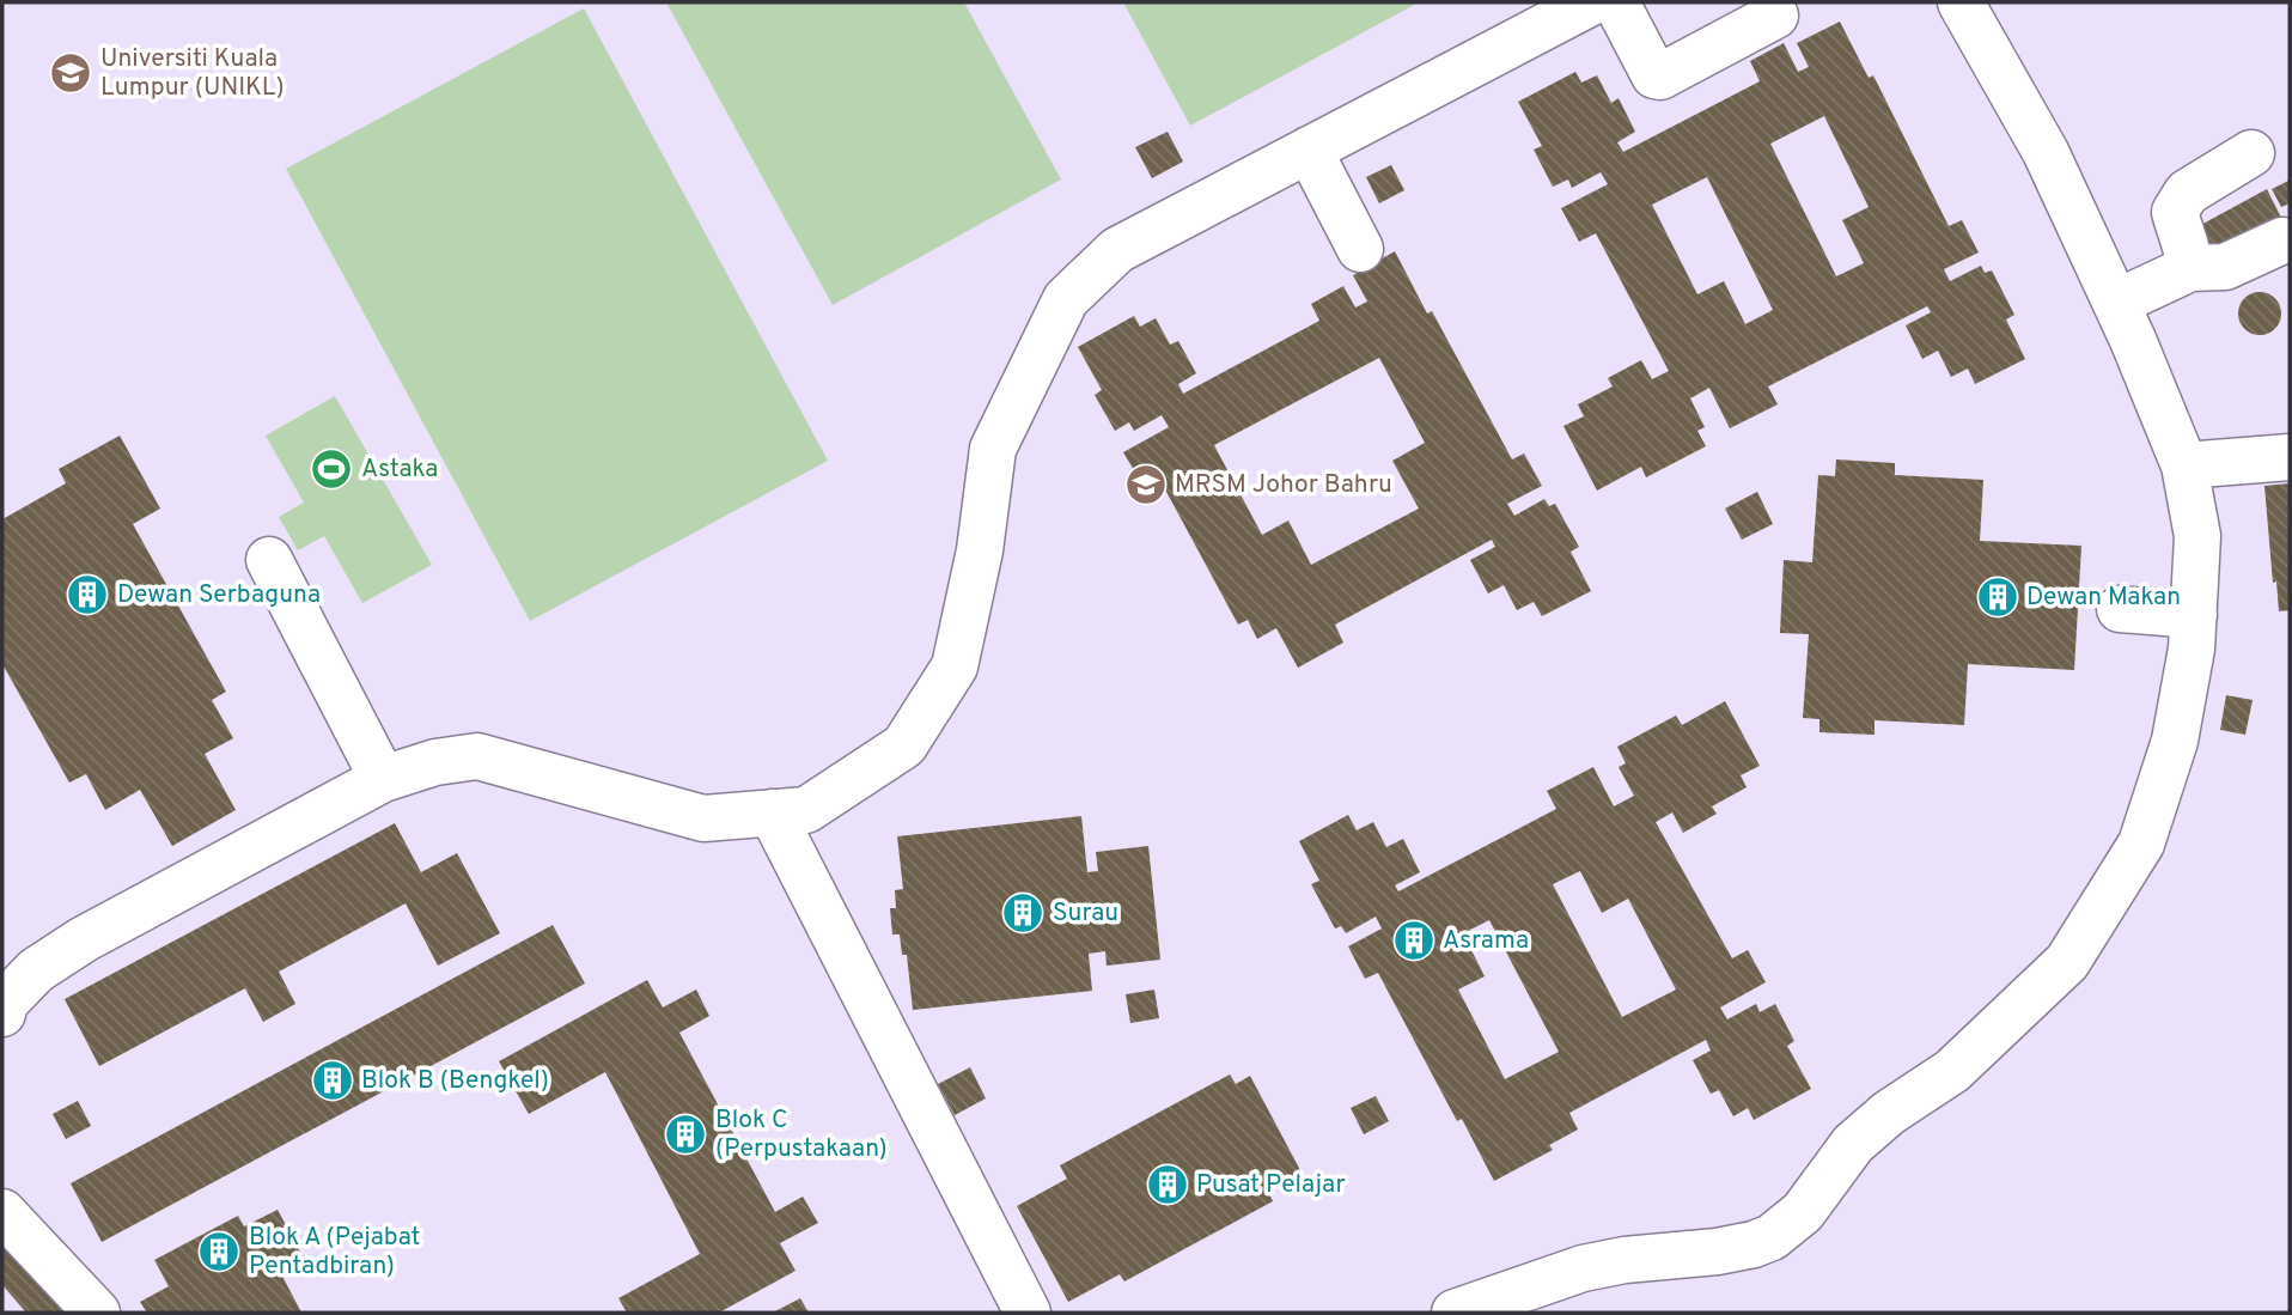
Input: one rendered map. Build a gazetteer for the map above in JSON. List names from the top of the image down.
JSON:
{
  "places": {
    "school or university": ["Universiti Kuala Lumpur (UNIKL)", "MRSM Johor Bahru"],
    "sports": ["Astaka"],
    "building": [
      "Dewan Serbaguna",
      "Dewan Makan",
      "Surau",
      "Asrama",
      "Blok B (Bengkel)",
      "Blok C (Perpustakaan)",
      "Pusat Pelajar",
      "Blok A (Pejabat Pentadbiran)"
    ]
  }
}
